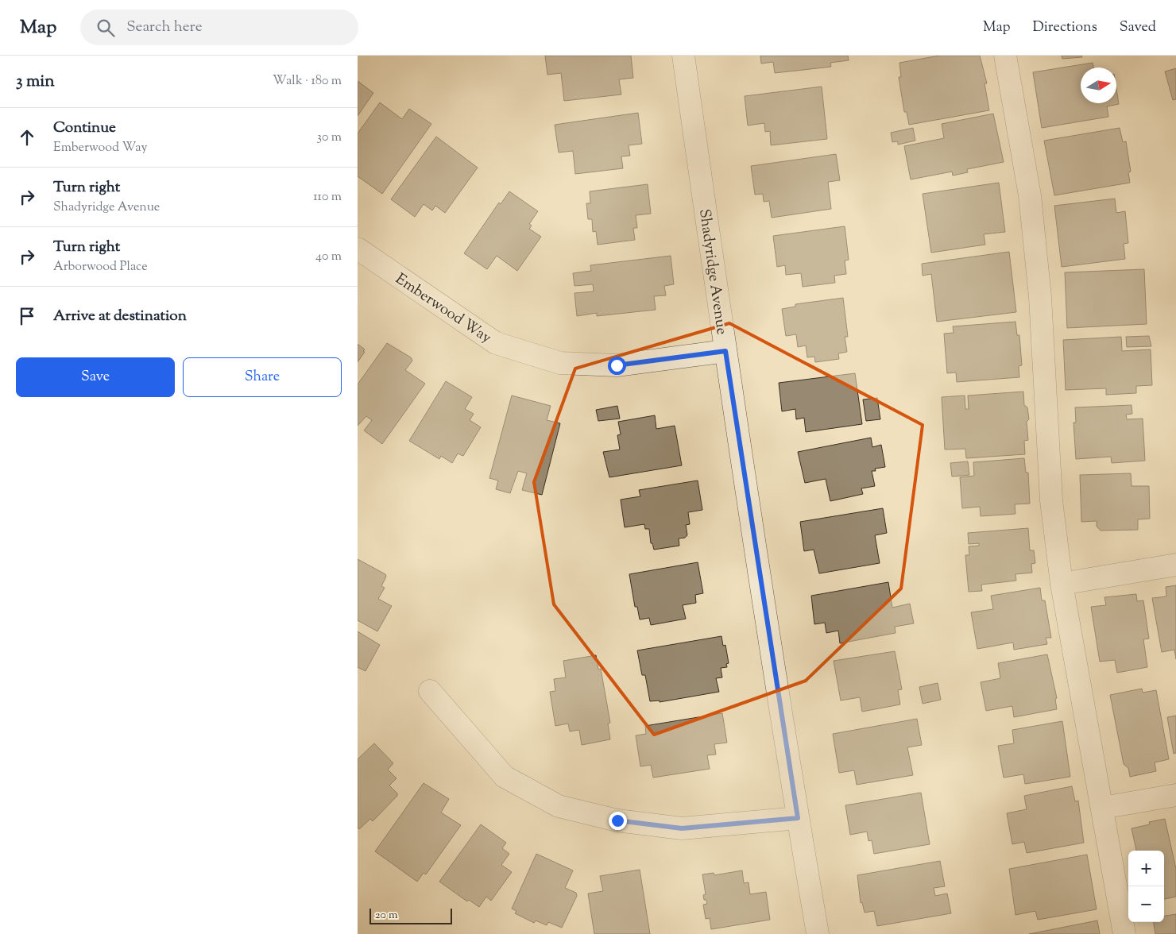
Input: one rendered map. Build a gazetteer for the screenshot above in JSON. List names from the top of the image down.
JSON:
{
  "streets": {
    "street": ["Shadyridge Avenue", "Emberwood Way"]
  },
  "crossings": [
    ["Shadyridge Avenue", "Emberwood Way"]
  ],
  "scale_bar": "20 m",
  "north": "right",
  "page": {
    "header": "Map",
    "search": "Search here",
    "nav": ["Map", "Directions", "Saved"],
    "heading": ["3 min", "Walk · 180 m"],
    "list": [
      ["Continue", "Emberwood Way", "30 m"],
      ["Turn right", "Shadyridge Avenue", "110 m"],
      ["Turn right", "Arborwood Place", "40 m"],
      "Arrive at destination"
    ],
    "buttons": ["Save", "Share"],
    "map_buttons": ["+", "−"],
    "scale": "20 m"
  }
}
